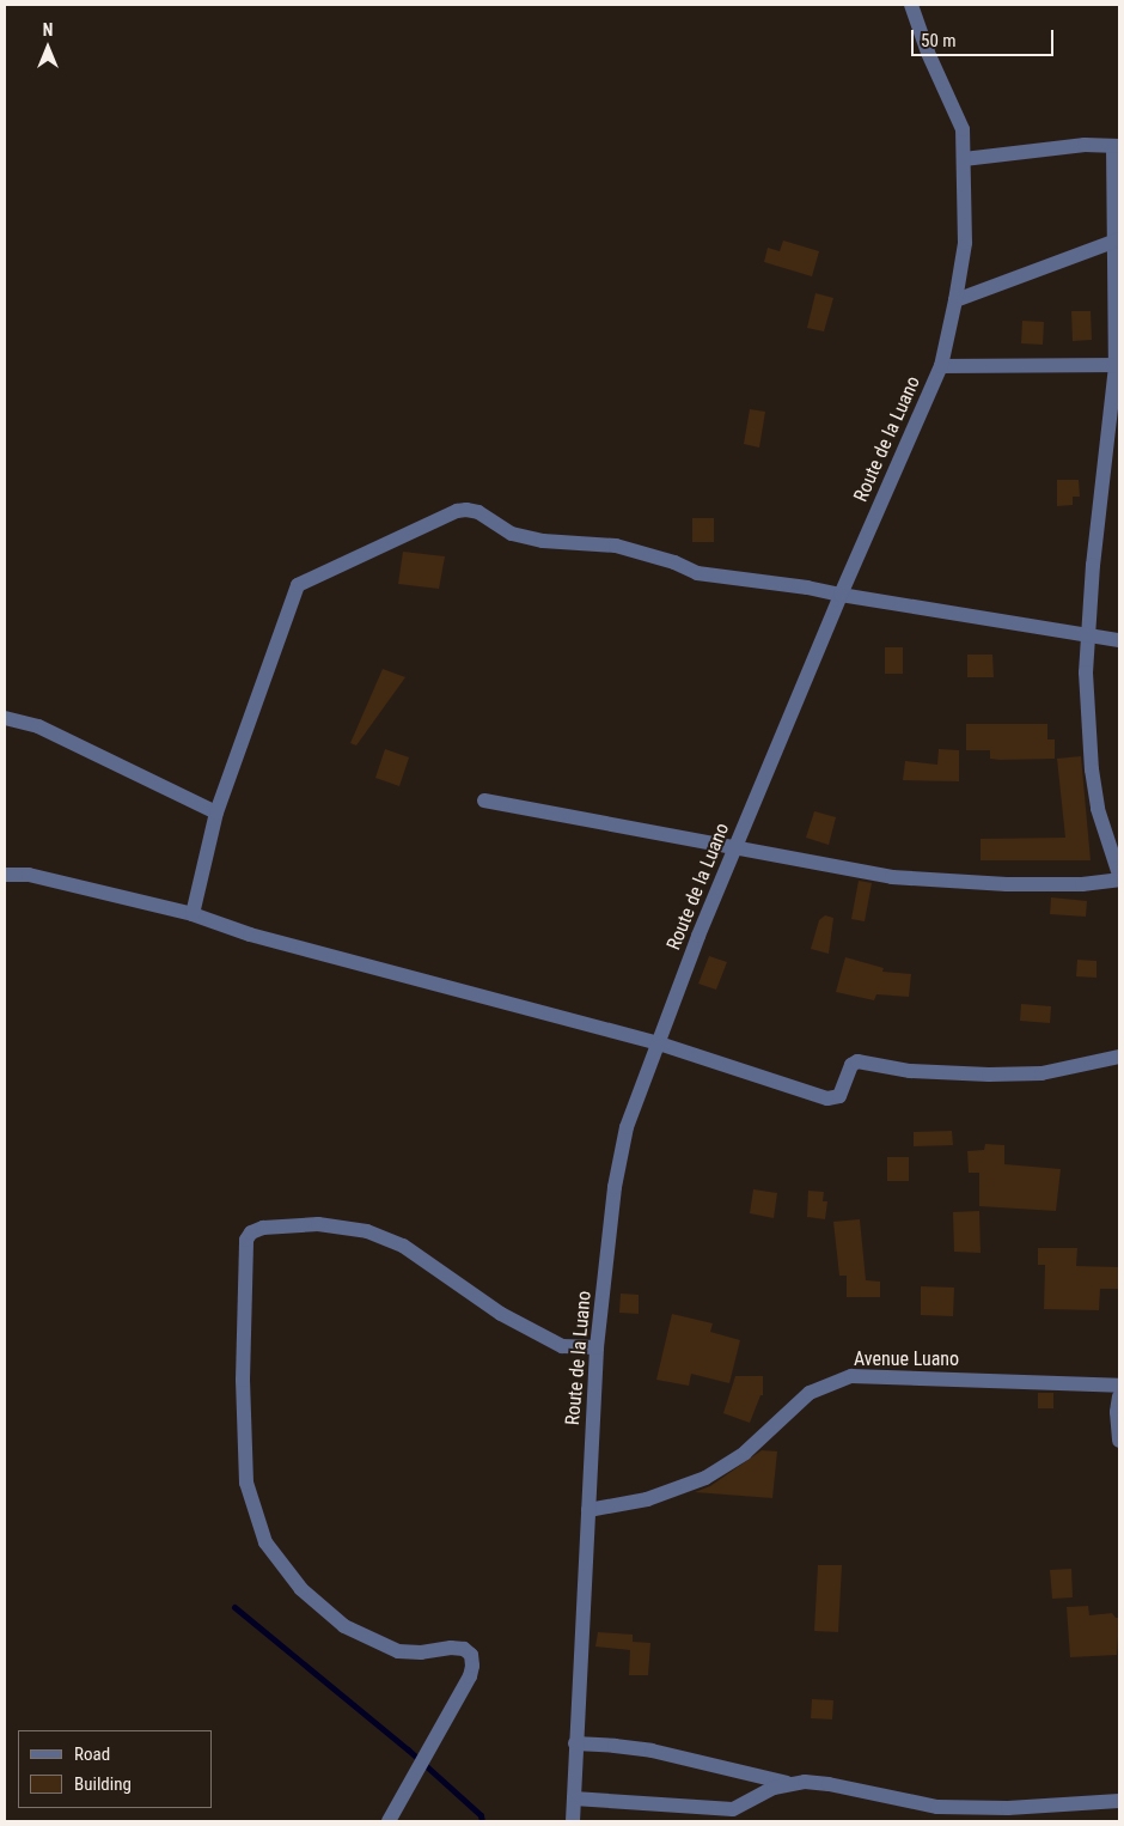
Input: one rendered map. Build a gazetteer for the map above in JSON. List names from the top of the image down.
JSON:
{
  "streets": {
    "street": ["Route de la Luano", "Avenue Luano"]
  },
  "crossings": [
    ["Route de la Luano", "Avenue Luano"]
  ],
  "legend": ["Road", "Building"],
  "scale_bar": "50 m",
  "north": "top"
}
